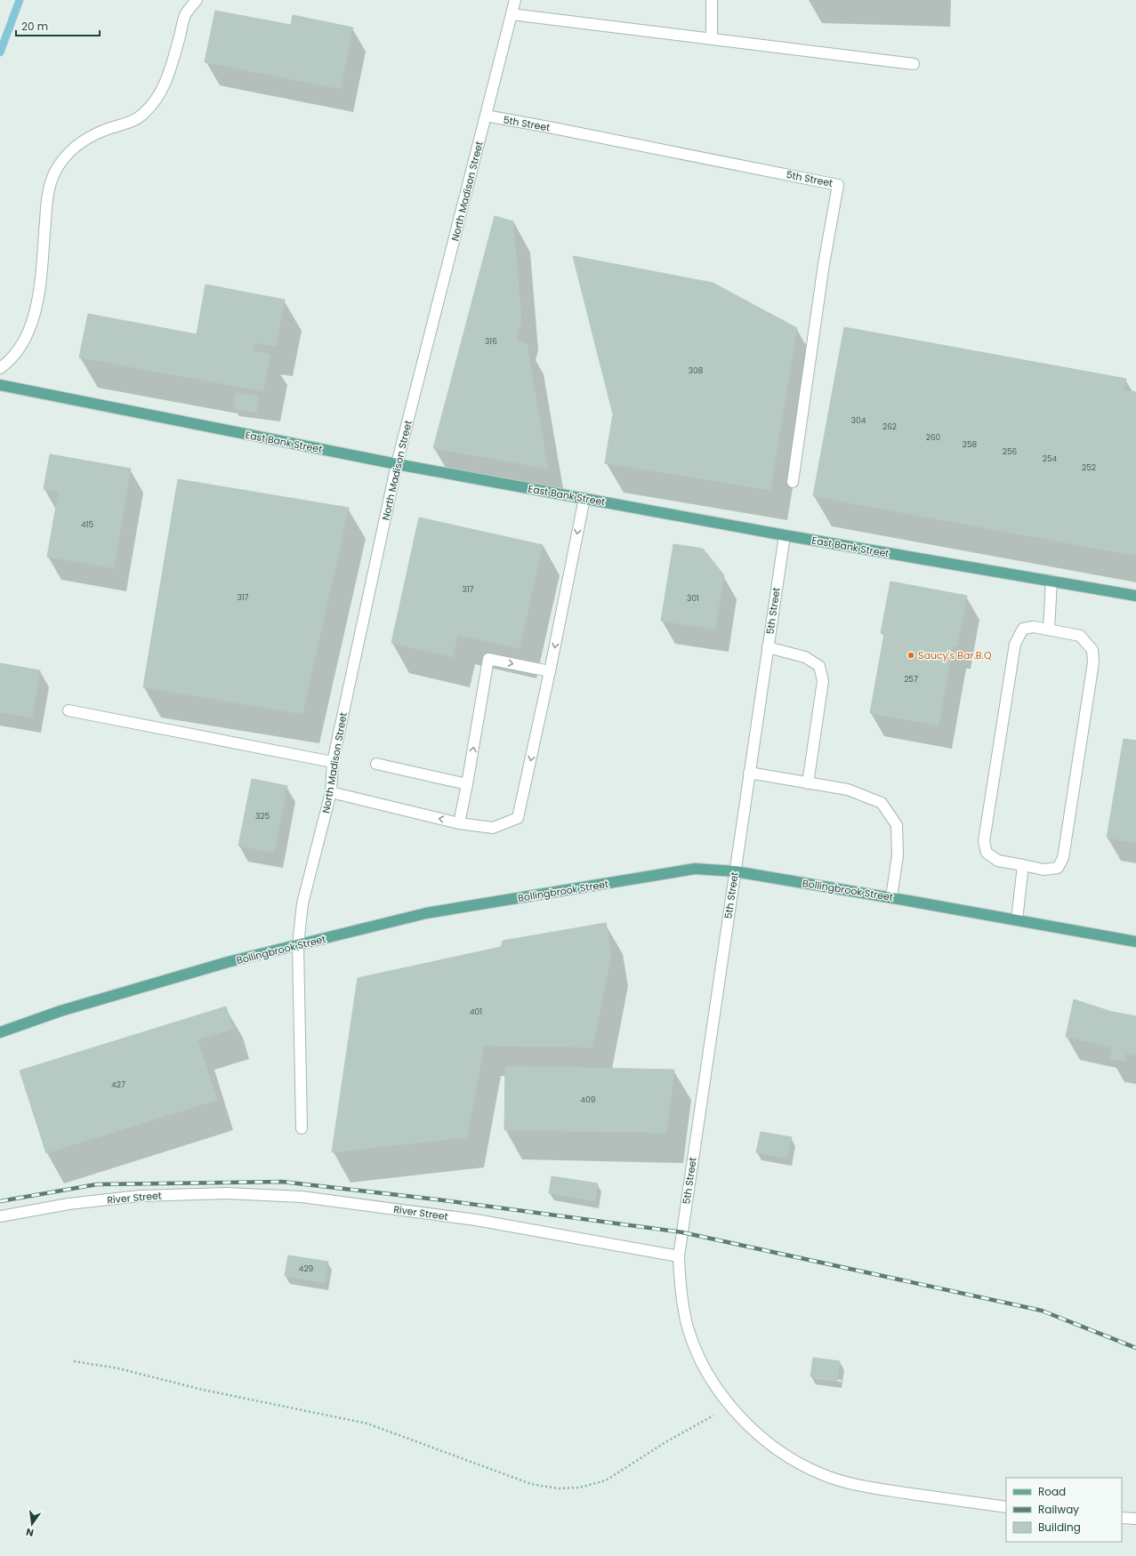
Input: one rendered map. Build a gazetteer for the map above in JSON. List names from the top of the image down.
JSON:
{
  "streets": {
    "main road": ["East Bank Street", "Bollingbrook Street"],
    "street": ["5th Street", "North Madison Street", "River Street"]
  },
  "crossings": [
    ["5th Street", "North Madison Street"],
    ["5th Street", "East Bank Street"],
    ["5th Street", "Bollingbrook Street"],
    ["5th Street", "River Street"],
    ["North Madison Street", "East Bank Street"],
    ["North Madison Street", "Bollingbrook Street"]
  ],
  "places": ["Saucy's Bar.B.Q"],
  "house_numbers": [
    "316",
    "308",
    "304",
    "262",
    "260",
    "258",
    "256",
    "254",
    "252",
    "415",
    "317",
    "317",
    "301",
    "257",
    "325",
    "401",
    "427",
    "409",
    "429"
  ],
  "legend": ["Road", "Railway", "Building"],
  "scale_bar": "20 m",
  "north": "bottom"
}
